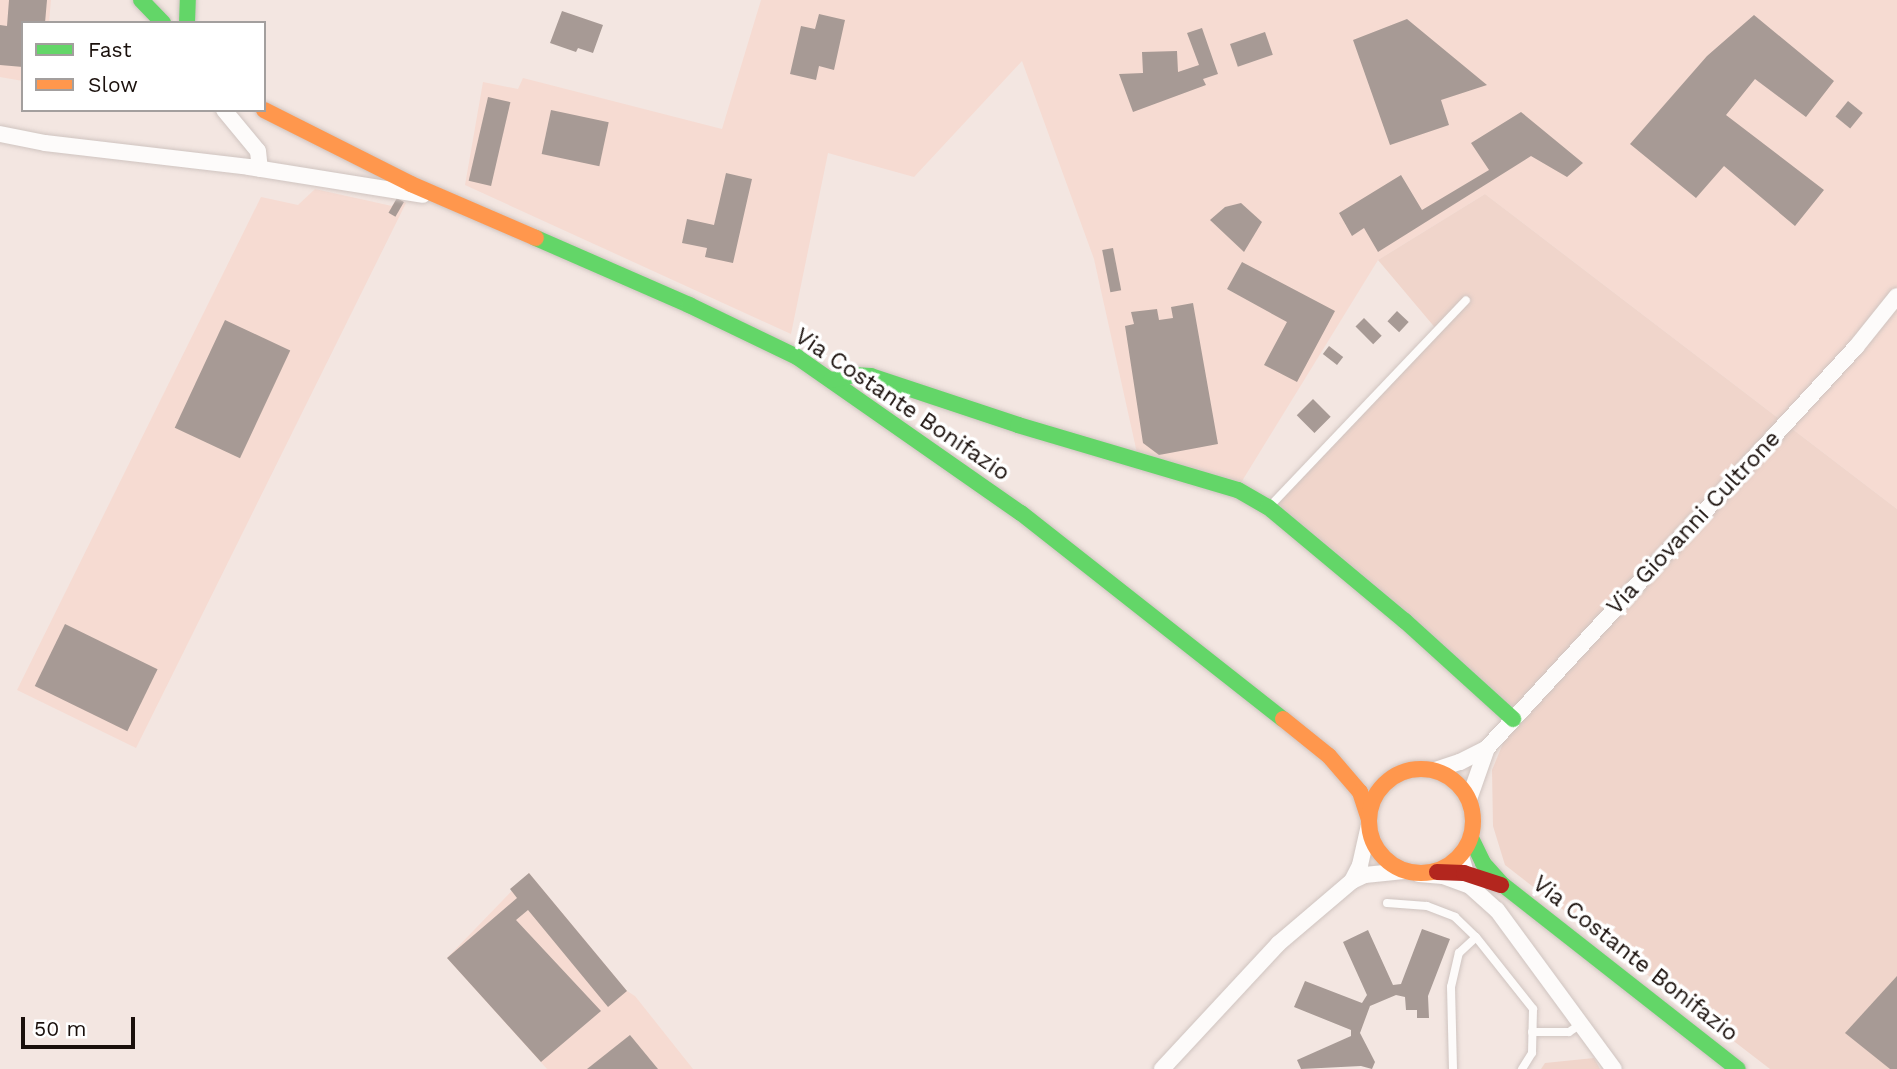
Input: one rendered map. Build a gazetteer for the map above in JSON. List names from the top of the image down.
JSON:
{
  "streets": {
    "main road": ["Via Costante Bonifazio"],
    "street": ["Via Giovanni Cultrone"]
  },
  "legend": ["Fast", "Slow"],
  "scale_bar": "50 m"
}
